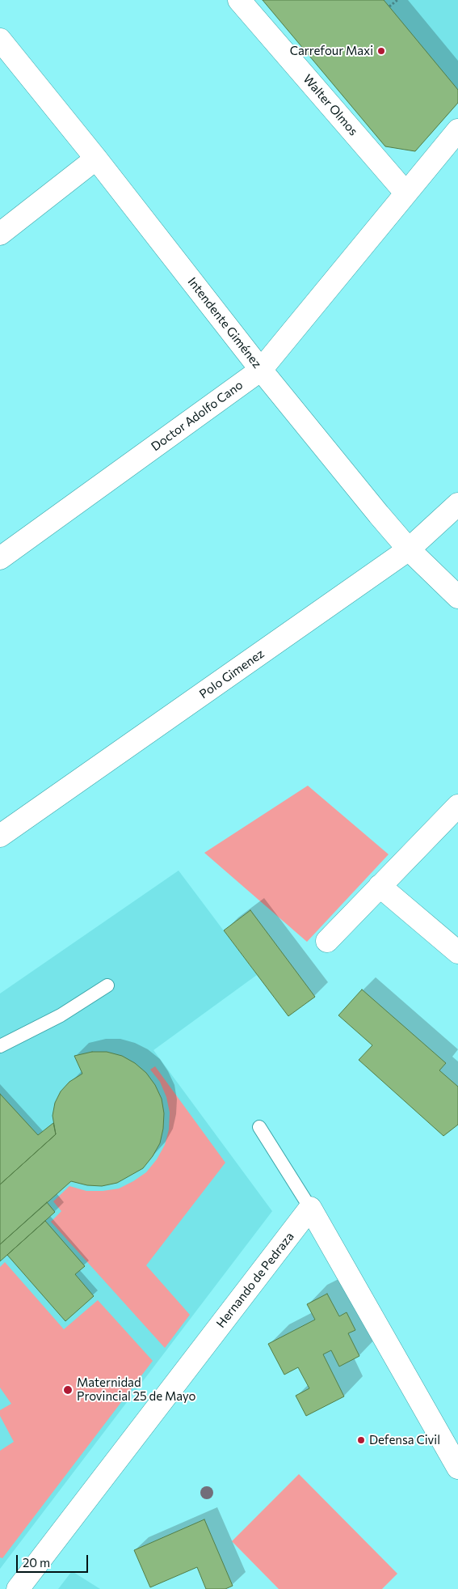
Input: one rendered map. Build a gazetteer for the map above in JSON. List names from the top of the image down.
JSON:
{
  "streets": {
    "street": [
      "Walter Olmos",
      "Intendente Giménez",
      "Doctor Adolfo Cano",
      "Polo Gimenez",
      "Hernando de Pedraza"
    ]
  },
  "crossings": [
    ["Walter Olmos", "Doctor Adolfo Cano"],
    ["Intendente Giménez", "Doctor Adolfo Cano"],
    ["Intendente Giménez", "Polo Gimenez"]
  ],
  "places": ["Carrefour Maxi", "Maternidad Provincial 25 de Mayo", "Defensa Civil"],
  "scale_bar": "20 m"
}
